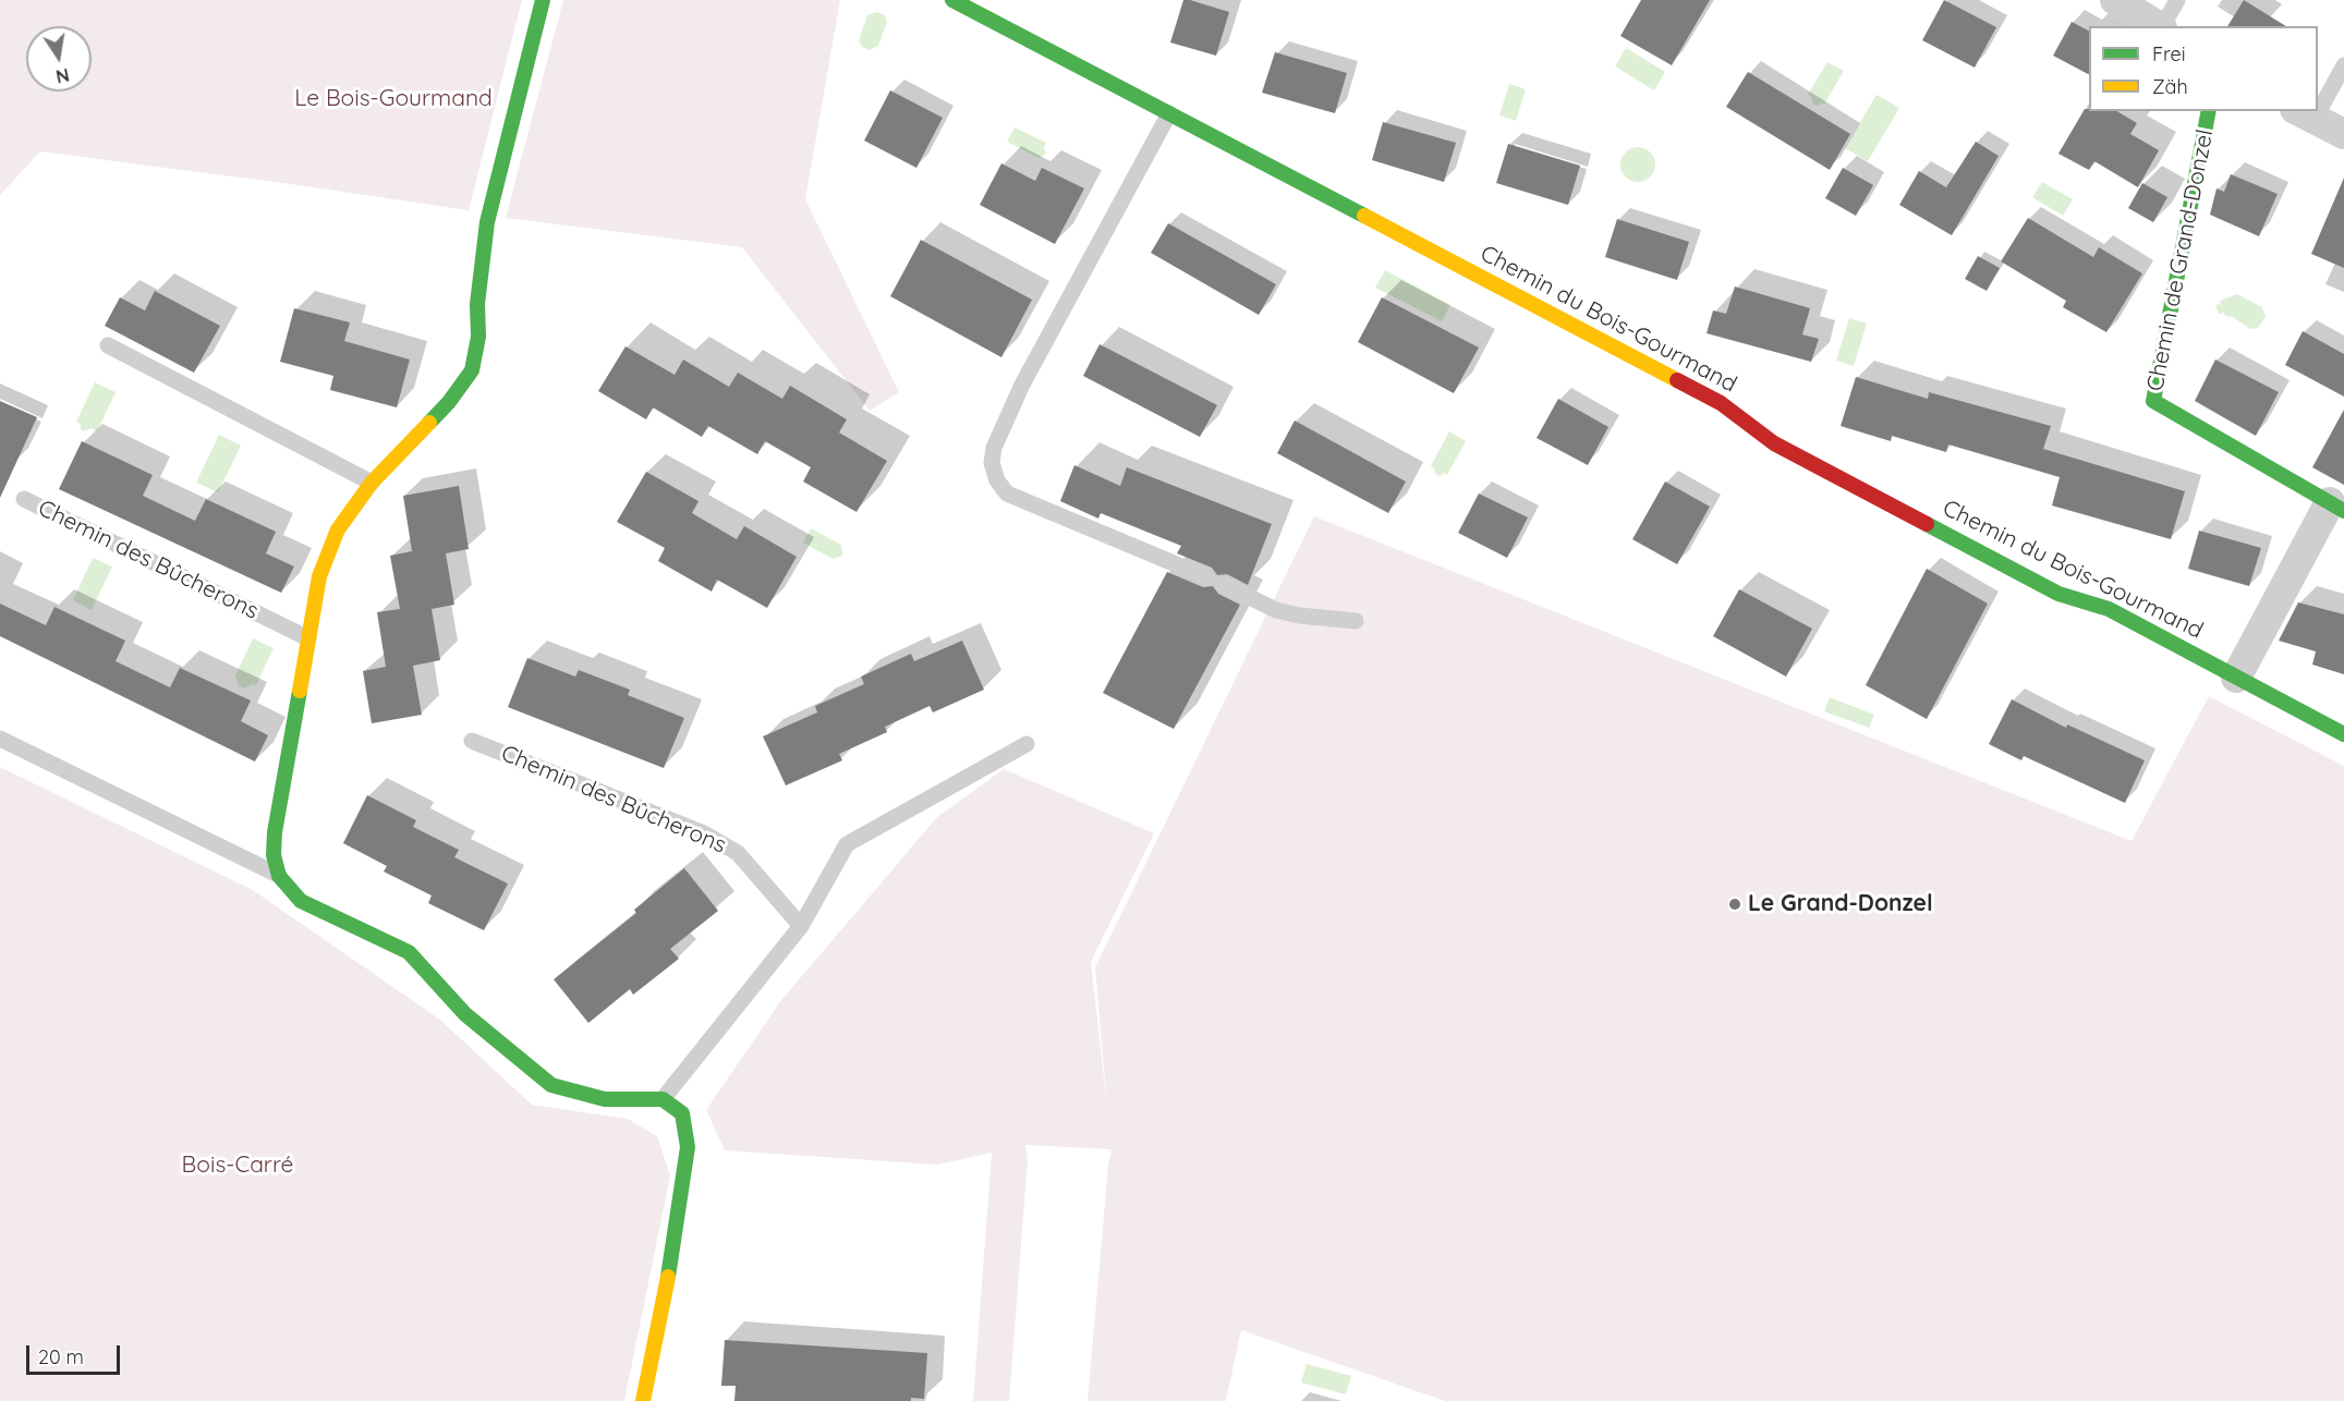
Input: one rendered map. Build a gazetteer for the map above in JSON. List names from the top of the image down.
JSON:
{
  "streets": {
    "street": ["Chemin de Grand-Donzel", "Chemin du Bois-Gourmand"],
    "lane": ["Chemin des Bûcherons"]
  },
  "crossings": [
    ["Chemin de Grand-Donzel", "Chemin du Bois-Gourmand"]
  ],
  "parks": ["Le Bois-Gourmand", "Bois-Carré"],
  "places": ["Le Grand-Donzel"],
  "legend": ["Frei", "Zäh"],
  "scale_bar": "20 m",
  "north": "bottom"
}
